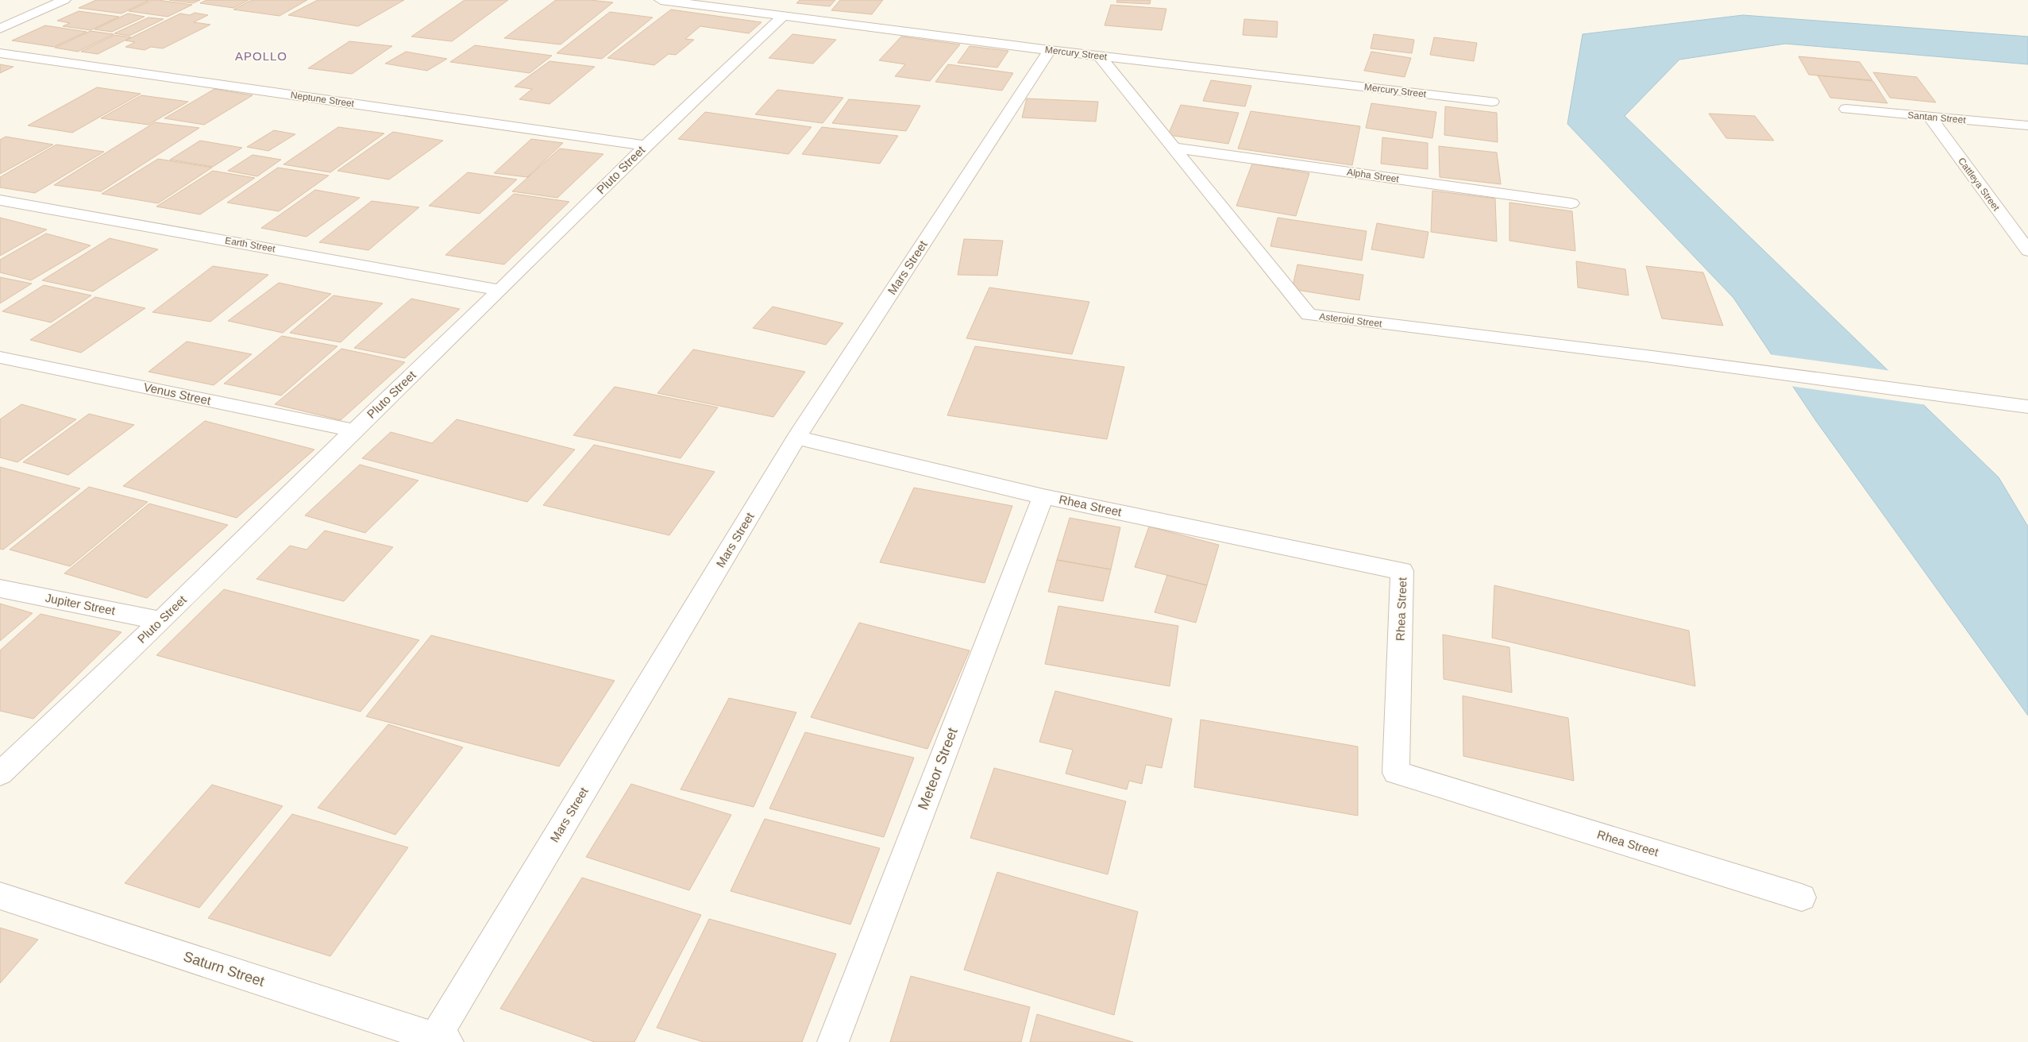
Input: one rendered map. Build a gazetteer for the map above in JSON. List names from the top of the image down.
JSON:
{
  "streets": {
    "street": [
      "Mercury Street",
      "Neptune Street",
      "Santan Street",
      "Pluto Street",
      "Alpha Street",
      "Cattleya Street",
      "Earth Street",
      "Mars Street",
      "Asteroid Street",
      "Venus Street",
      "Rhea Street",
      "Jupiter Street",
      "Meteor Street",
      "Saturn Street"
    ]
  },
  "crossings": [
    ["Mercury Street", "Pluto Street"],
    ["Mercury Street", "Mars Street"],
    ["Mercury Street", "Asteroid Street"],
    ["Neptune Street", "Pluto Street"],
    ["Santan Street", "Cattleya Street"],
    ["Pluto Street", "Earth Street"],
    ["Pluto Street", "Venus Street"],
    ["Pluto Street", "Jupiter Street"],
    ["Alpha Street", "Asteroid Street"],
    ["Mars Street", "Rhea Street"],
    ["Mars Street", "Saturn Street"],
    ["Rhea Street", "Meteor Street"]
  ],
  "districts": ["APOLLO"]
}
